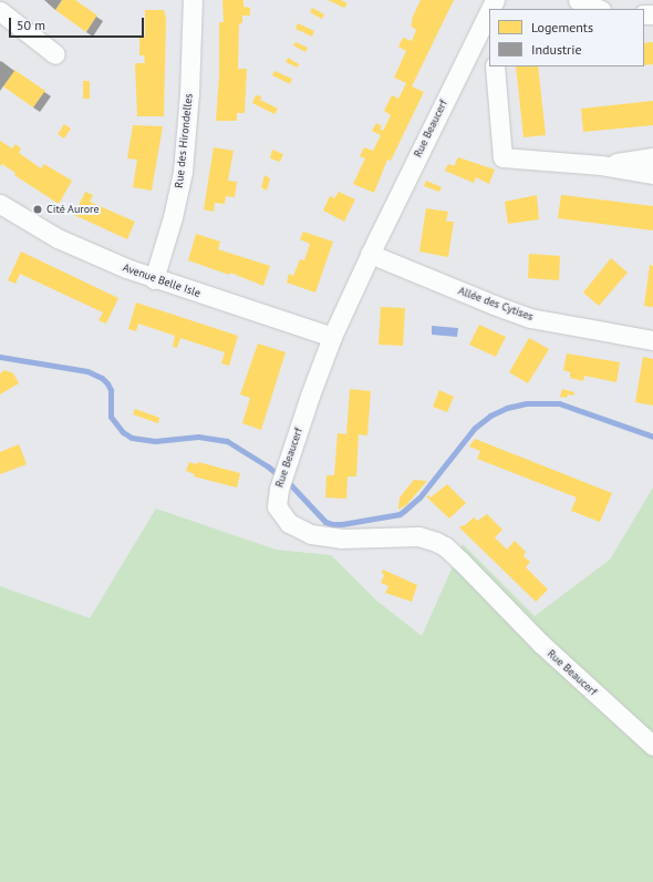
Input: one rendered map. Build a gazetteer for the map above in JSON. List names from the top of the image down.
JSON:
{
  "streets": {
    "street": [
      "Rue Beaucerf",
      "Rue des Hirondelles",
      "Avenue Belle Isle",
      "Allée des Cytises"
    ]
  },
  "crossings": [
    ["Rue Beaucerf", "Avenue Belle Isle"],
    ["Rue Beaucerf", "Allée des Cytises"],
    ["Rue des Hirondelles", "Avenue Belle Isle"]
  ],
  "places": ["Cité Aurore"],
  "legend": ["Logements", "Industrie"],
  "scale_bar": "50 m"
}
